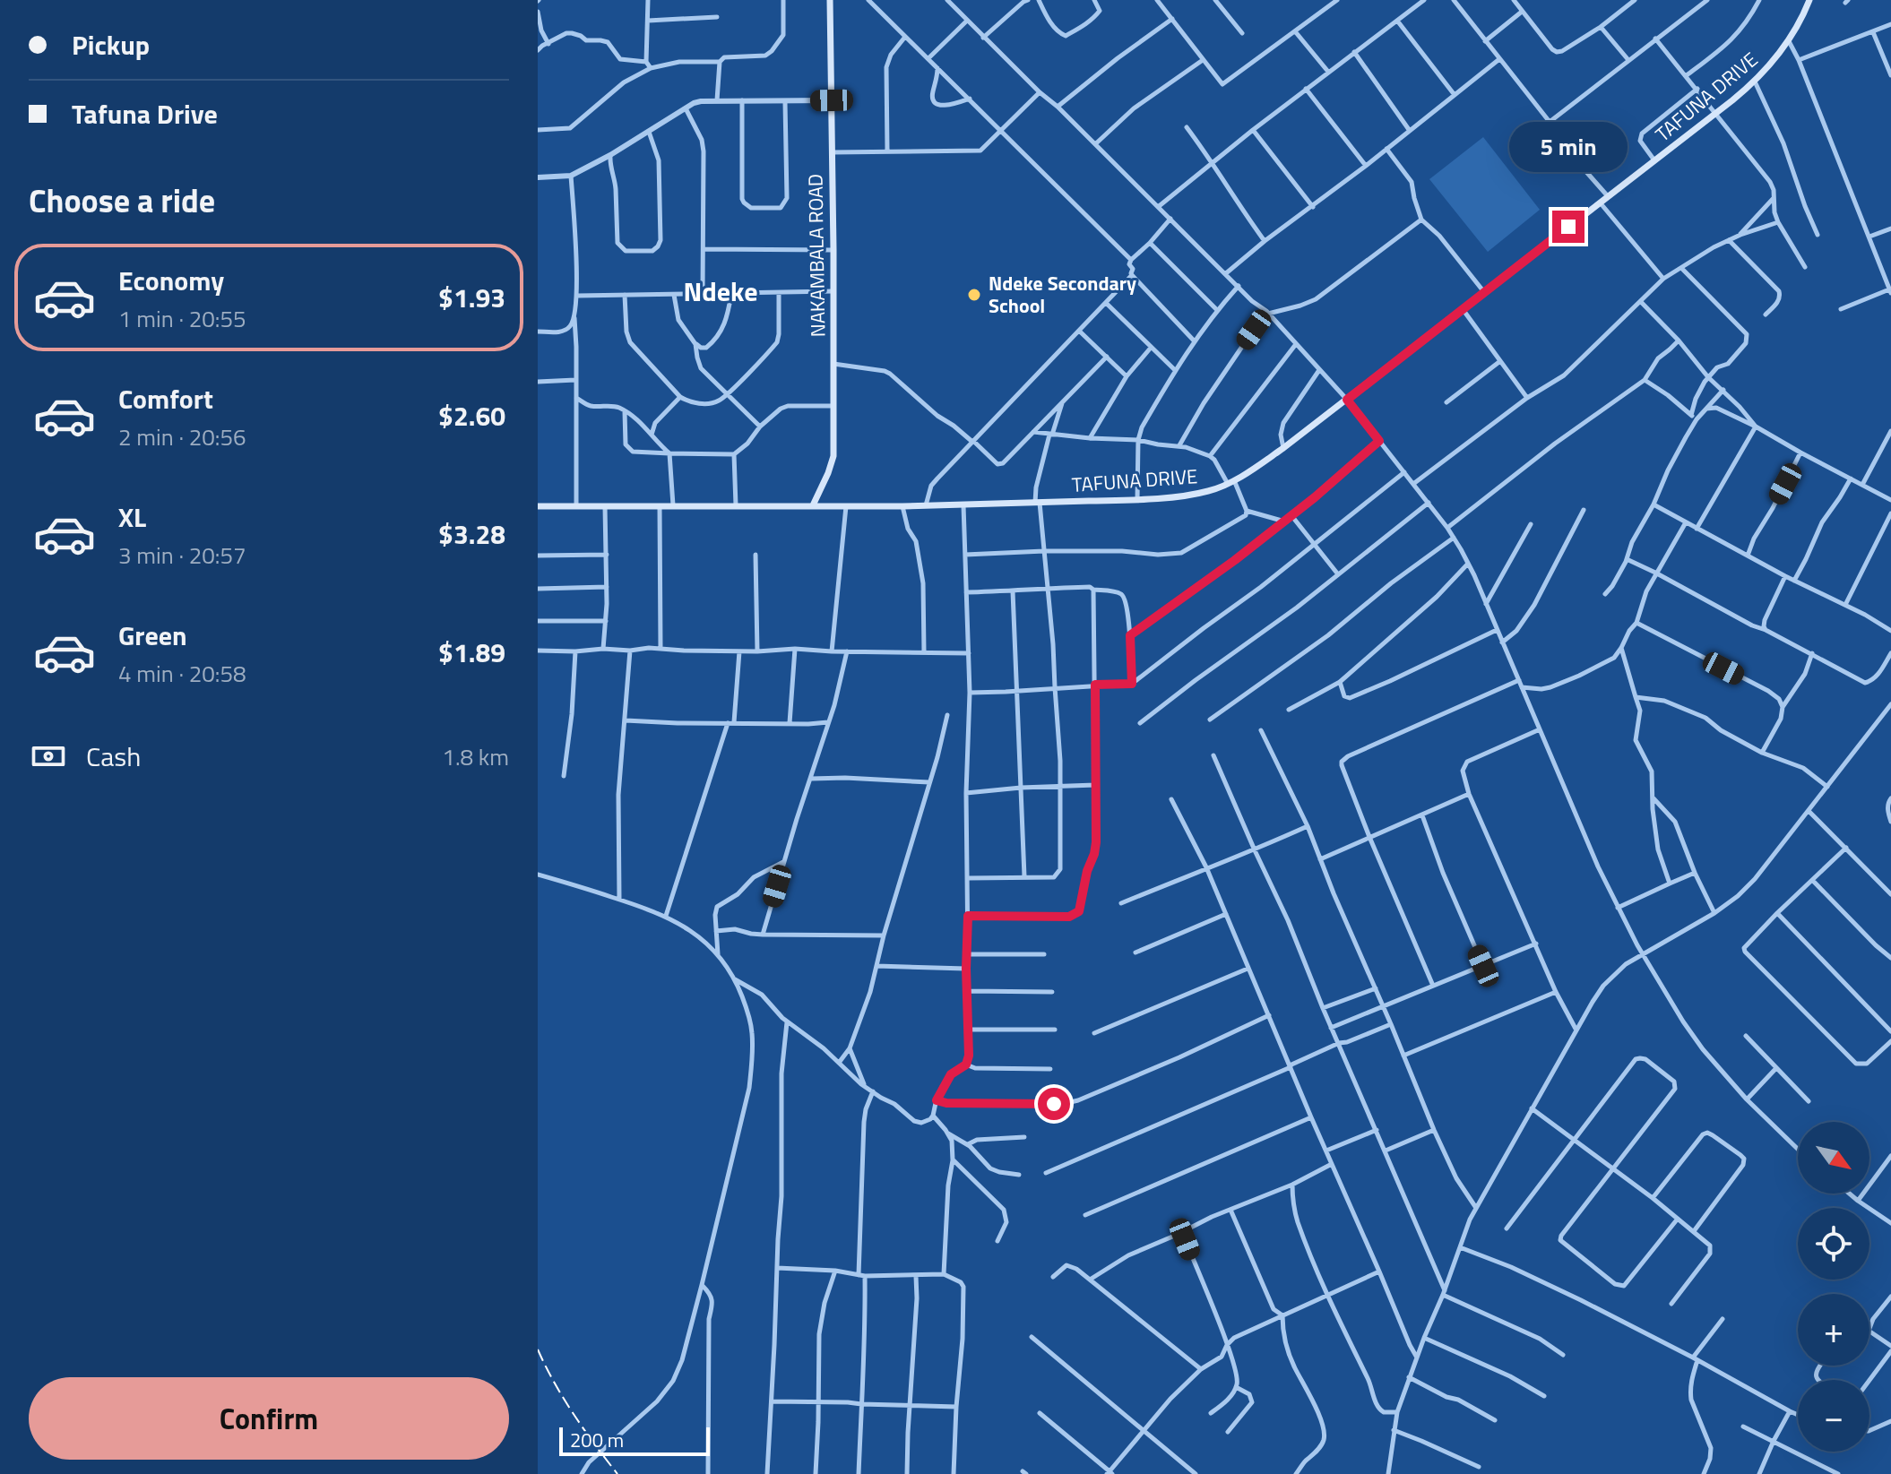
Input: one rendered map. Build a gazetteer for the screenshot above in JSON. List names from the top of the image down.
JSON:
{
  "streets": {
    "main road": ["TAFUNA DRIVE", "NAKAMBALA ROAD"]
  },
  "crossings": [
    ["TAFUNA DRIVE", "NAKAMBALA ROAD"]
  ],
  "districts": ["Ndeke"],
  "places": ["Ndeke Secondary School"],
  "scale_bar": "200 m",
  "north": "bottom right",
  "page": {
    "banner": ["Pickup", "Tafuna Drive"],
    "bubble": "5 min",
    "heading": "Choose a ride",
    "list": [
      {
        "name": "Economy",
        "note": "1 min · 20:55",
        "value": "$1.93"
      },
      {
        "name": "Comfort",
        "note": "2 min · 20:56",
        "value": "$2.60"
      },
      {
        "name": "XL",
        "note": "3 min · 20:57",
        "value": "$3.28"
      },
      {
        "name": "Green",
        "note": "4 min · 20:58",
        "value": "$1.89"
      }
    ],
    "pay": ["Cash", "1.8 km"],
    "map_buttons": ["+", "−"],
    "buttons": "Confirm",
    "scale": "200 m"
  }
}
